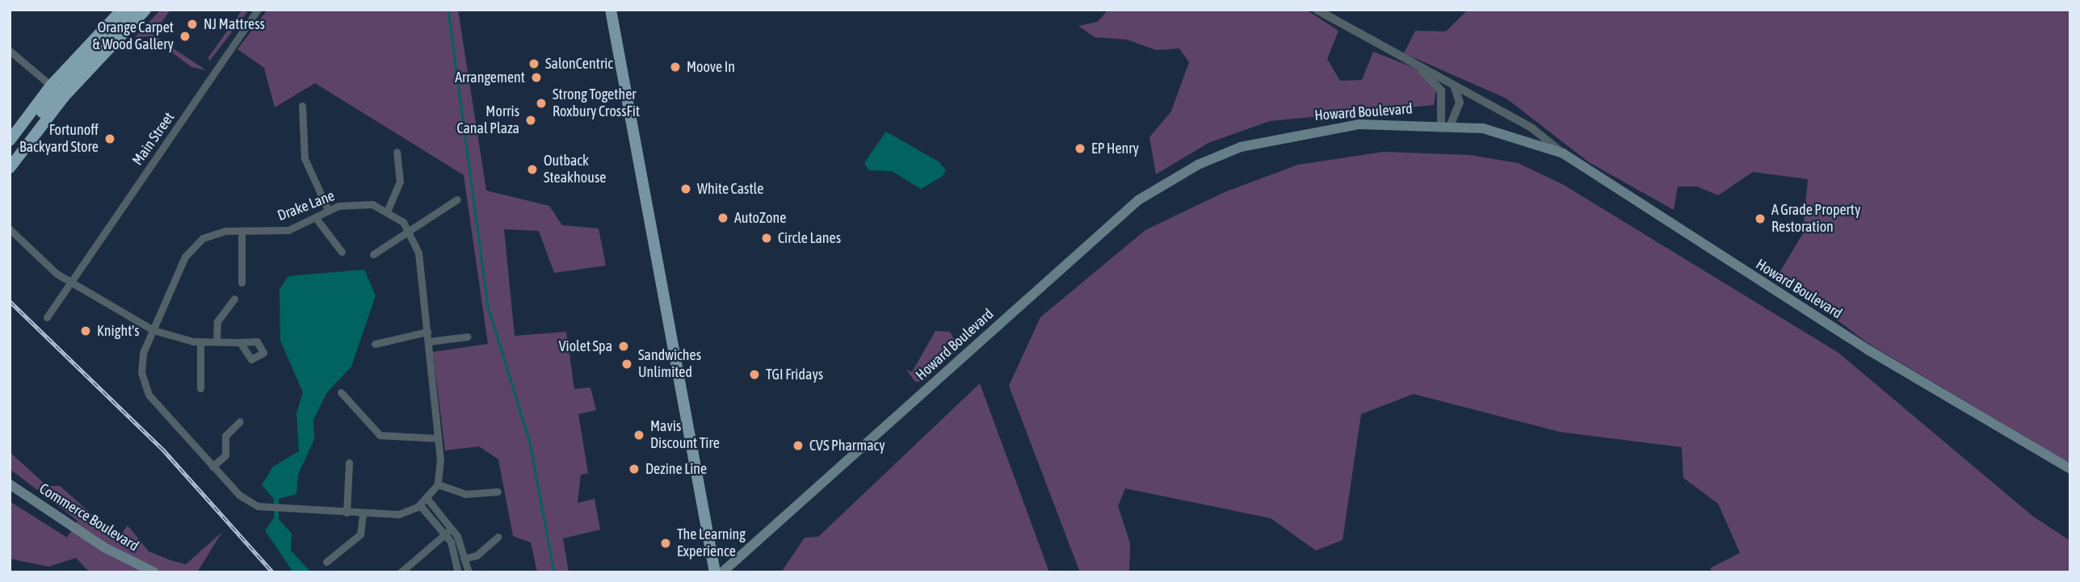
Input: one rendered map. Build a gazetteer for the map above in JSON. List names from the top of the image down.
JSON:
{
  "streets": {
    "main road": ["Howard Boulevard", "Commerce Boulevard"],
    "street": ["Main Street", "Drake Lane"]
  },
  "places": [
    "NJ Mattress",
    "Orange Carpet & Wood Gallery",
    "SalonCentric",
    "Moove In",
    "Arrangement",
    "Strong Together Roxbury CrossFit",
    "Morris Canal Plaza",
    "Fortunoff Backyard Store",
    "EP Henry",
    "Outback Steakhouse",
    "White Castle",
    "AutoZone",
    "A Grade Property Restoration",
    "Circle Lanes",
    "Knight's",
    "Violet Spa",
    "Sandwiches Unlimited",
    "TGI Fridays",
    "Mavis Discount Tire",
    "CVS Pharmacy",
    "Dezine Line",
    "The Learning Experience"
  ]
}
